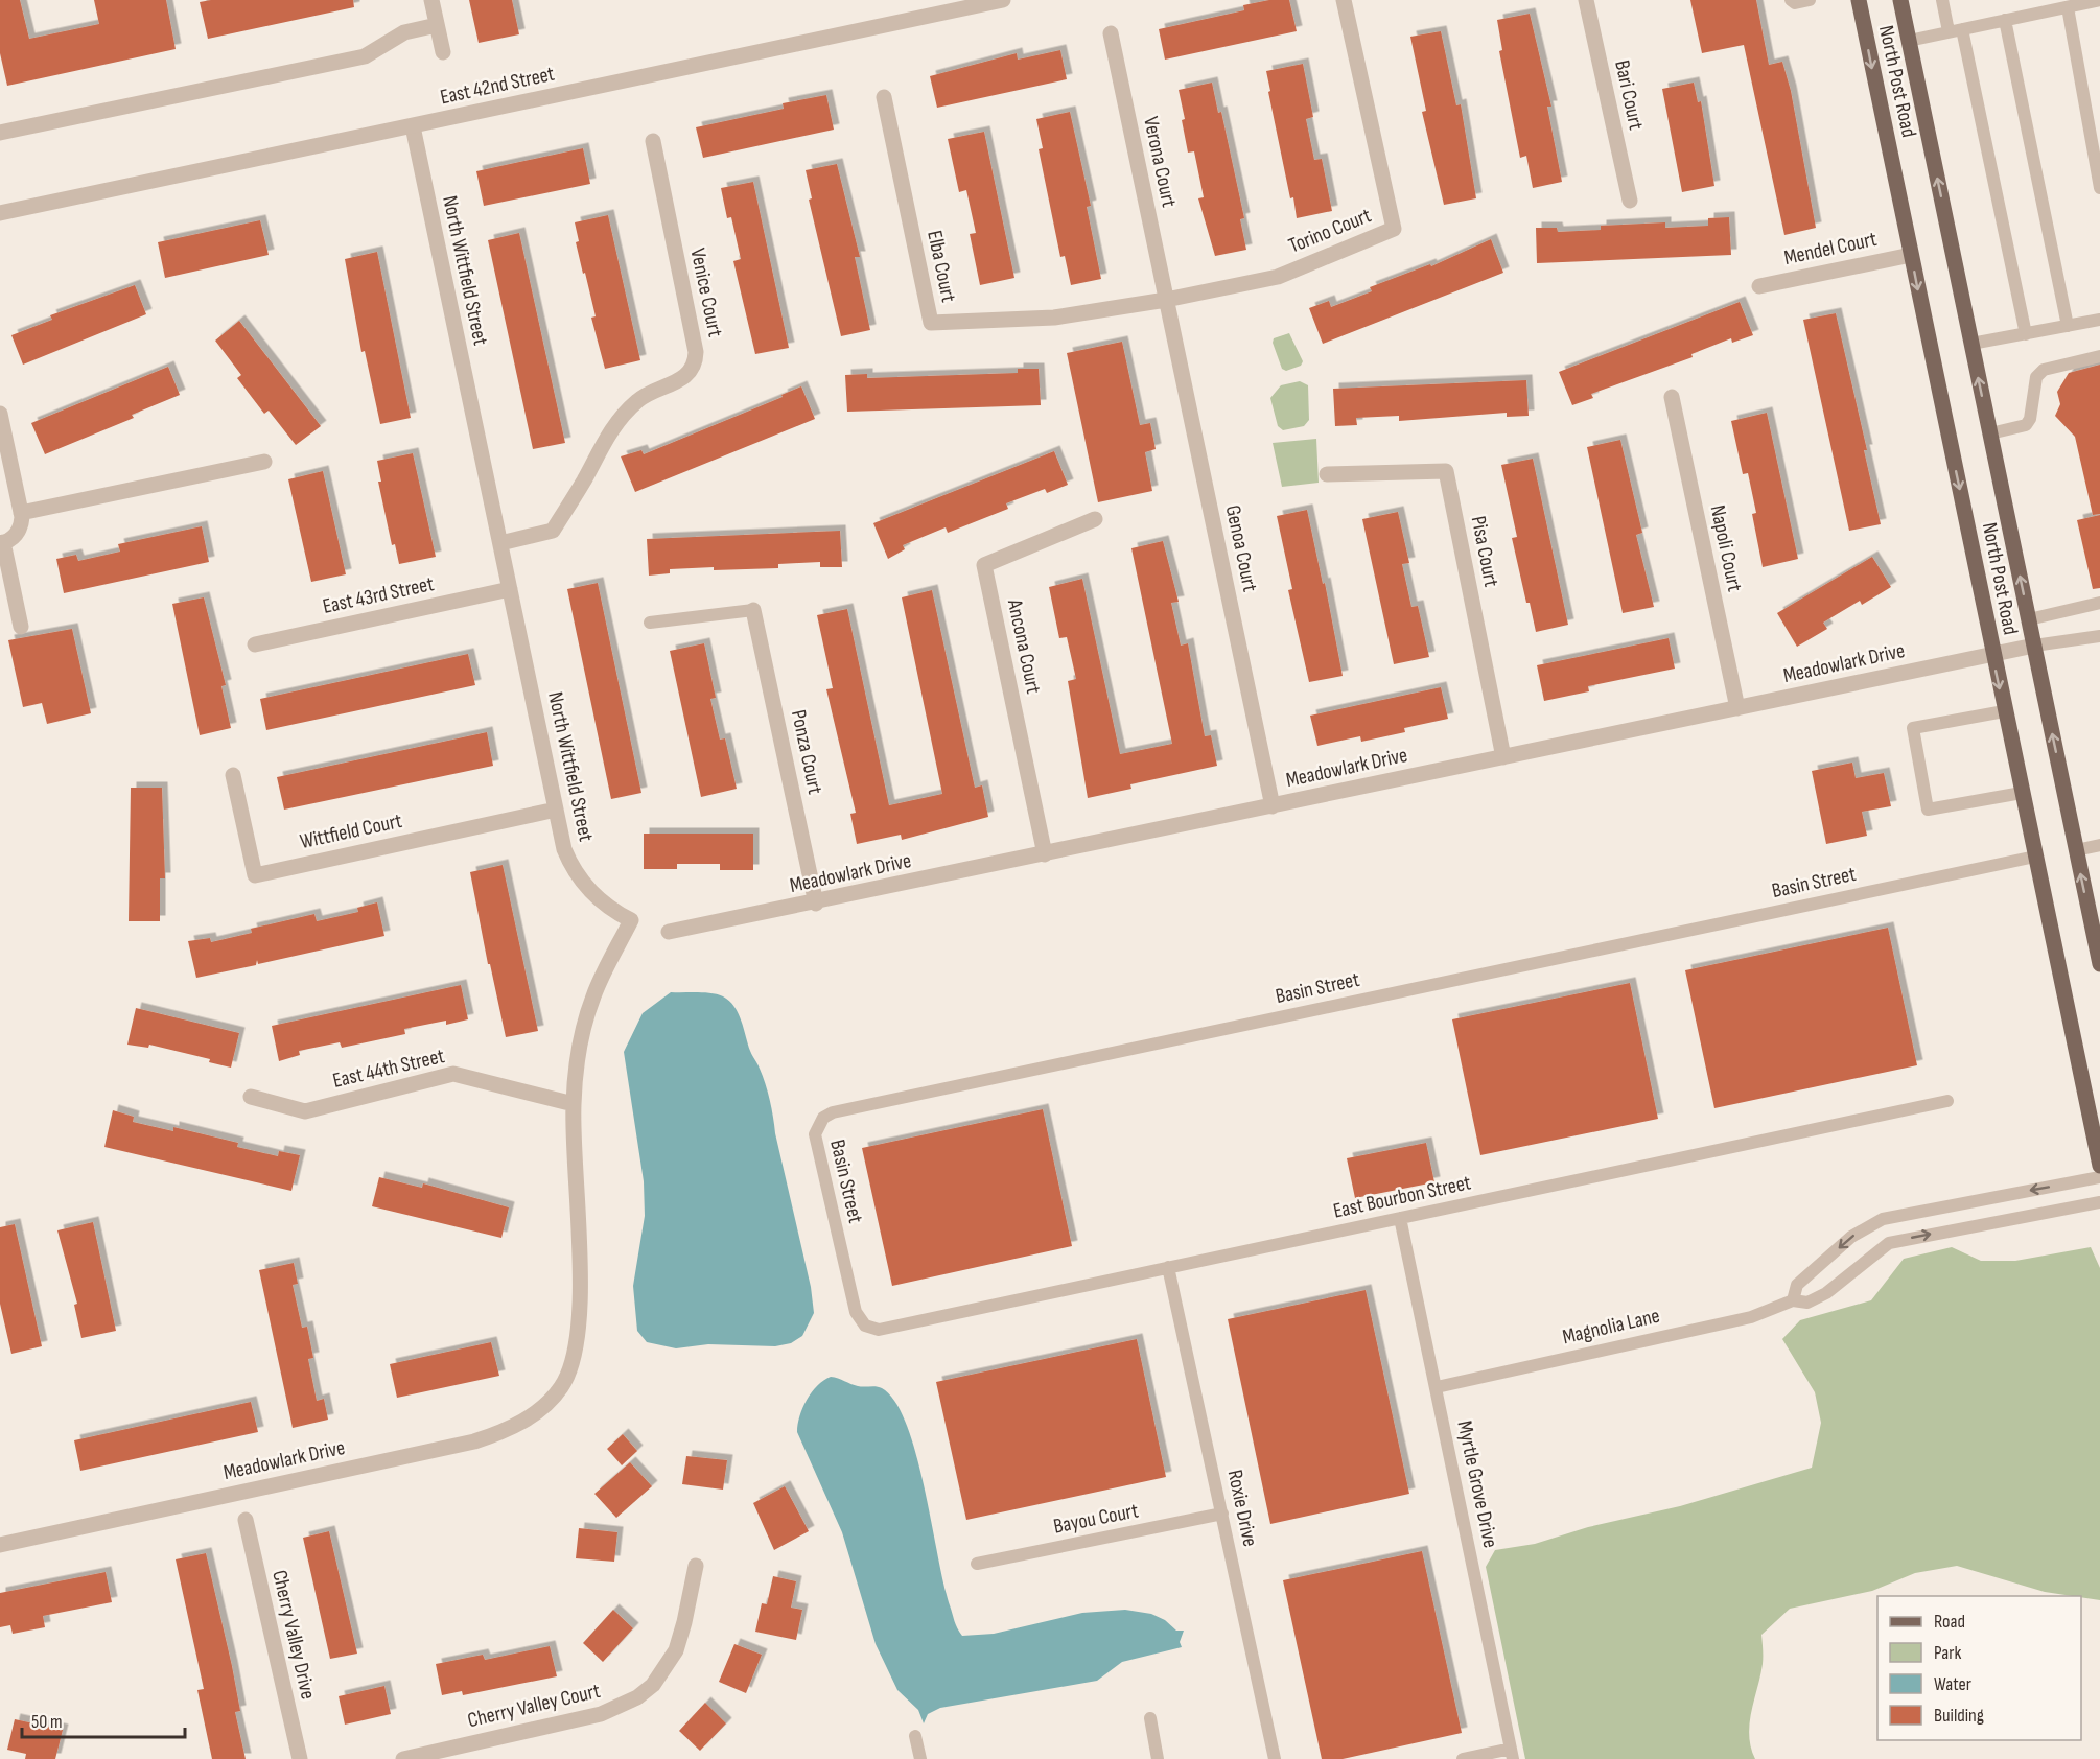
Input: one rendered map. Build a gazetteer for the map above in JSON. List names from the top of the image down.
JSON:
{
  "streets": {
    "main road": ["North Post Road"],
    "street": [
      "East 42nd Street",
      "Bari Court",
      "Verona Court",
      "Torino Court",
      "Mendel Court",
      "Elba Court",
      "North Wittfield Street",
      "Venice Court",
      "Genoa Court",
      "Napoli Court",
      "Pisa Court",
      "East 43rd Street",
      "Ancona Court",
      "Meadowlark Drive",
      "Ponza Court",
      "Wittfield Court",
      "East 44th Street",
      "Cherry Valley Drive",
      "Cherry Valley Court"
    ],
    "lane": [
      "Basin Street",
      "East Bourbon Street",
      "Magnolia Lane",
      "Myrtle Grove Drive",
      "Roxie Drive",
      "Bayou Court"
    ]
  },
  "crossings": [
    ["North Post Road", "Mendel Court"],
    ["North Post Road", "Meadowlark Drive"],
    ["North Post Road", "Basin Street"],
    ["East 42nd Street", "North Wittfield Street"],
    ["Verona Court", "Torino Court"],
    ["Verona Court", "Genoa Court"],
    ["Torino Court", "Elba Court"],
    ["Torino Court", "Genoa Court"],
    ["North Wittfield Street", "Venice Court"],
    ["North Wittfield Street", "East 43rd Street"],
    ["North Wittfield Street", "Meadowlark Drive"],
    ["North Wittfield Street", "Wittfield Court"],
    ["North Wittfield Street", "East 44th Street"],
    ["Genoa Court", "Meadowlark Drive"],
    ["Napoli Court", "Meadowlark Drive"],
    ["Pisa Court", "Meadowlark Drive"],
    ["Ancona Court", "Meadowlark Drive"],
    ["Meadowlark Drive", "Ponza Court"],
    ["Basin Street", "East Bourbon Street"],
    ["East Bourbon Street", "Myrtle Grove Drive"],
    ["East Bourbon Street", "Roxie Drive"],
    ["Magnolia Lane", "Myrtle Grove Drive"],
    ["Roxie Drive", "Bayou Court"]
  ],
  "legend": [
    "Road",
    "Park",
    "Water",
    "Building"
  ],
  "scale_bar": "50 m"
}
